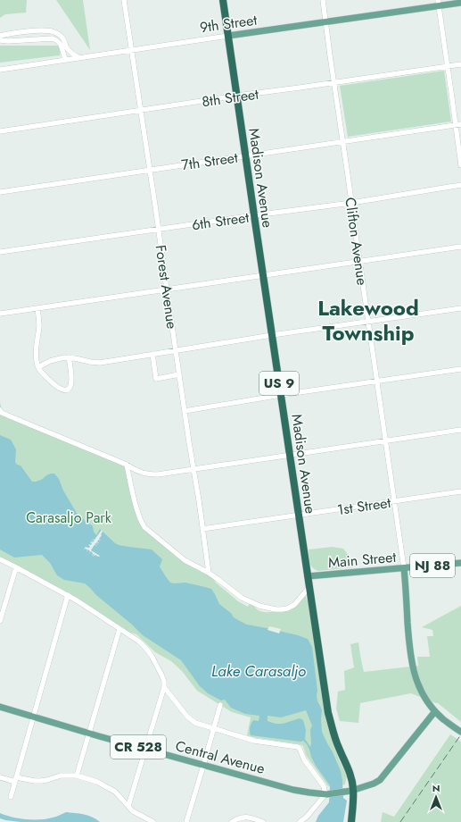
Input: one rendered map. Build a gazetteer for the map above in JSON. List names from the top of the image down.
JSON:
{
  "streets": {
    "highway": ["Madison Avenue", "US 9"],
    "main road": [
      "9th Street",
      "Main Street",
      "NJ 88",
      "CR 528",
      "Central Avenue"
    ],
    "street": [
      "8th Street",
      "7th Street",
      "6th Street",
      "Clifton Avenue",
      "Forest Avenue",
      "1st Street"
    ]
  },
  "crossings": [
    ["9th Street", "Madison Avenue"],
    ["9th Street", "Clifton Avenue"],
    ["9th Street", "Forest Avenue"],
    ["8th Street", "Madison Avenue"],
    ["8th Street", "Clifton Avenue"],
    ["8th Street", "Forest Avenue"],
    ["7th Street", "Madison Avenue"],
    ["7th Street", "Clifton Avenue"],
    ["7th Street", "Forest Avenue"],
    ["Madison Avenue", "6th Street"],
    ["Madison Avenue", "1st Street"],
    ["Madison Avenue", "Main Street"],
    ["Madison Avenue", "CR 528"],
    ["Madison Avenue", "Central Avenue"],
    ["6th Street", "Clifton Avenue"],
    ["6th Street", "Forest Avenue"],
    ["Clifton Avenue", "1st Street"],
    ["Clifton Avenue", "Main Street"],
    ["Forest Avenue", "1st Street"],
    ["CR 528", "Central Avenue"]
  ],
  "districts": ["Lakewood Township"],
  "water": ["Lake Carasaljo"],
  "parks": ["Carasaljo Park"],
  "north": "top"
}
